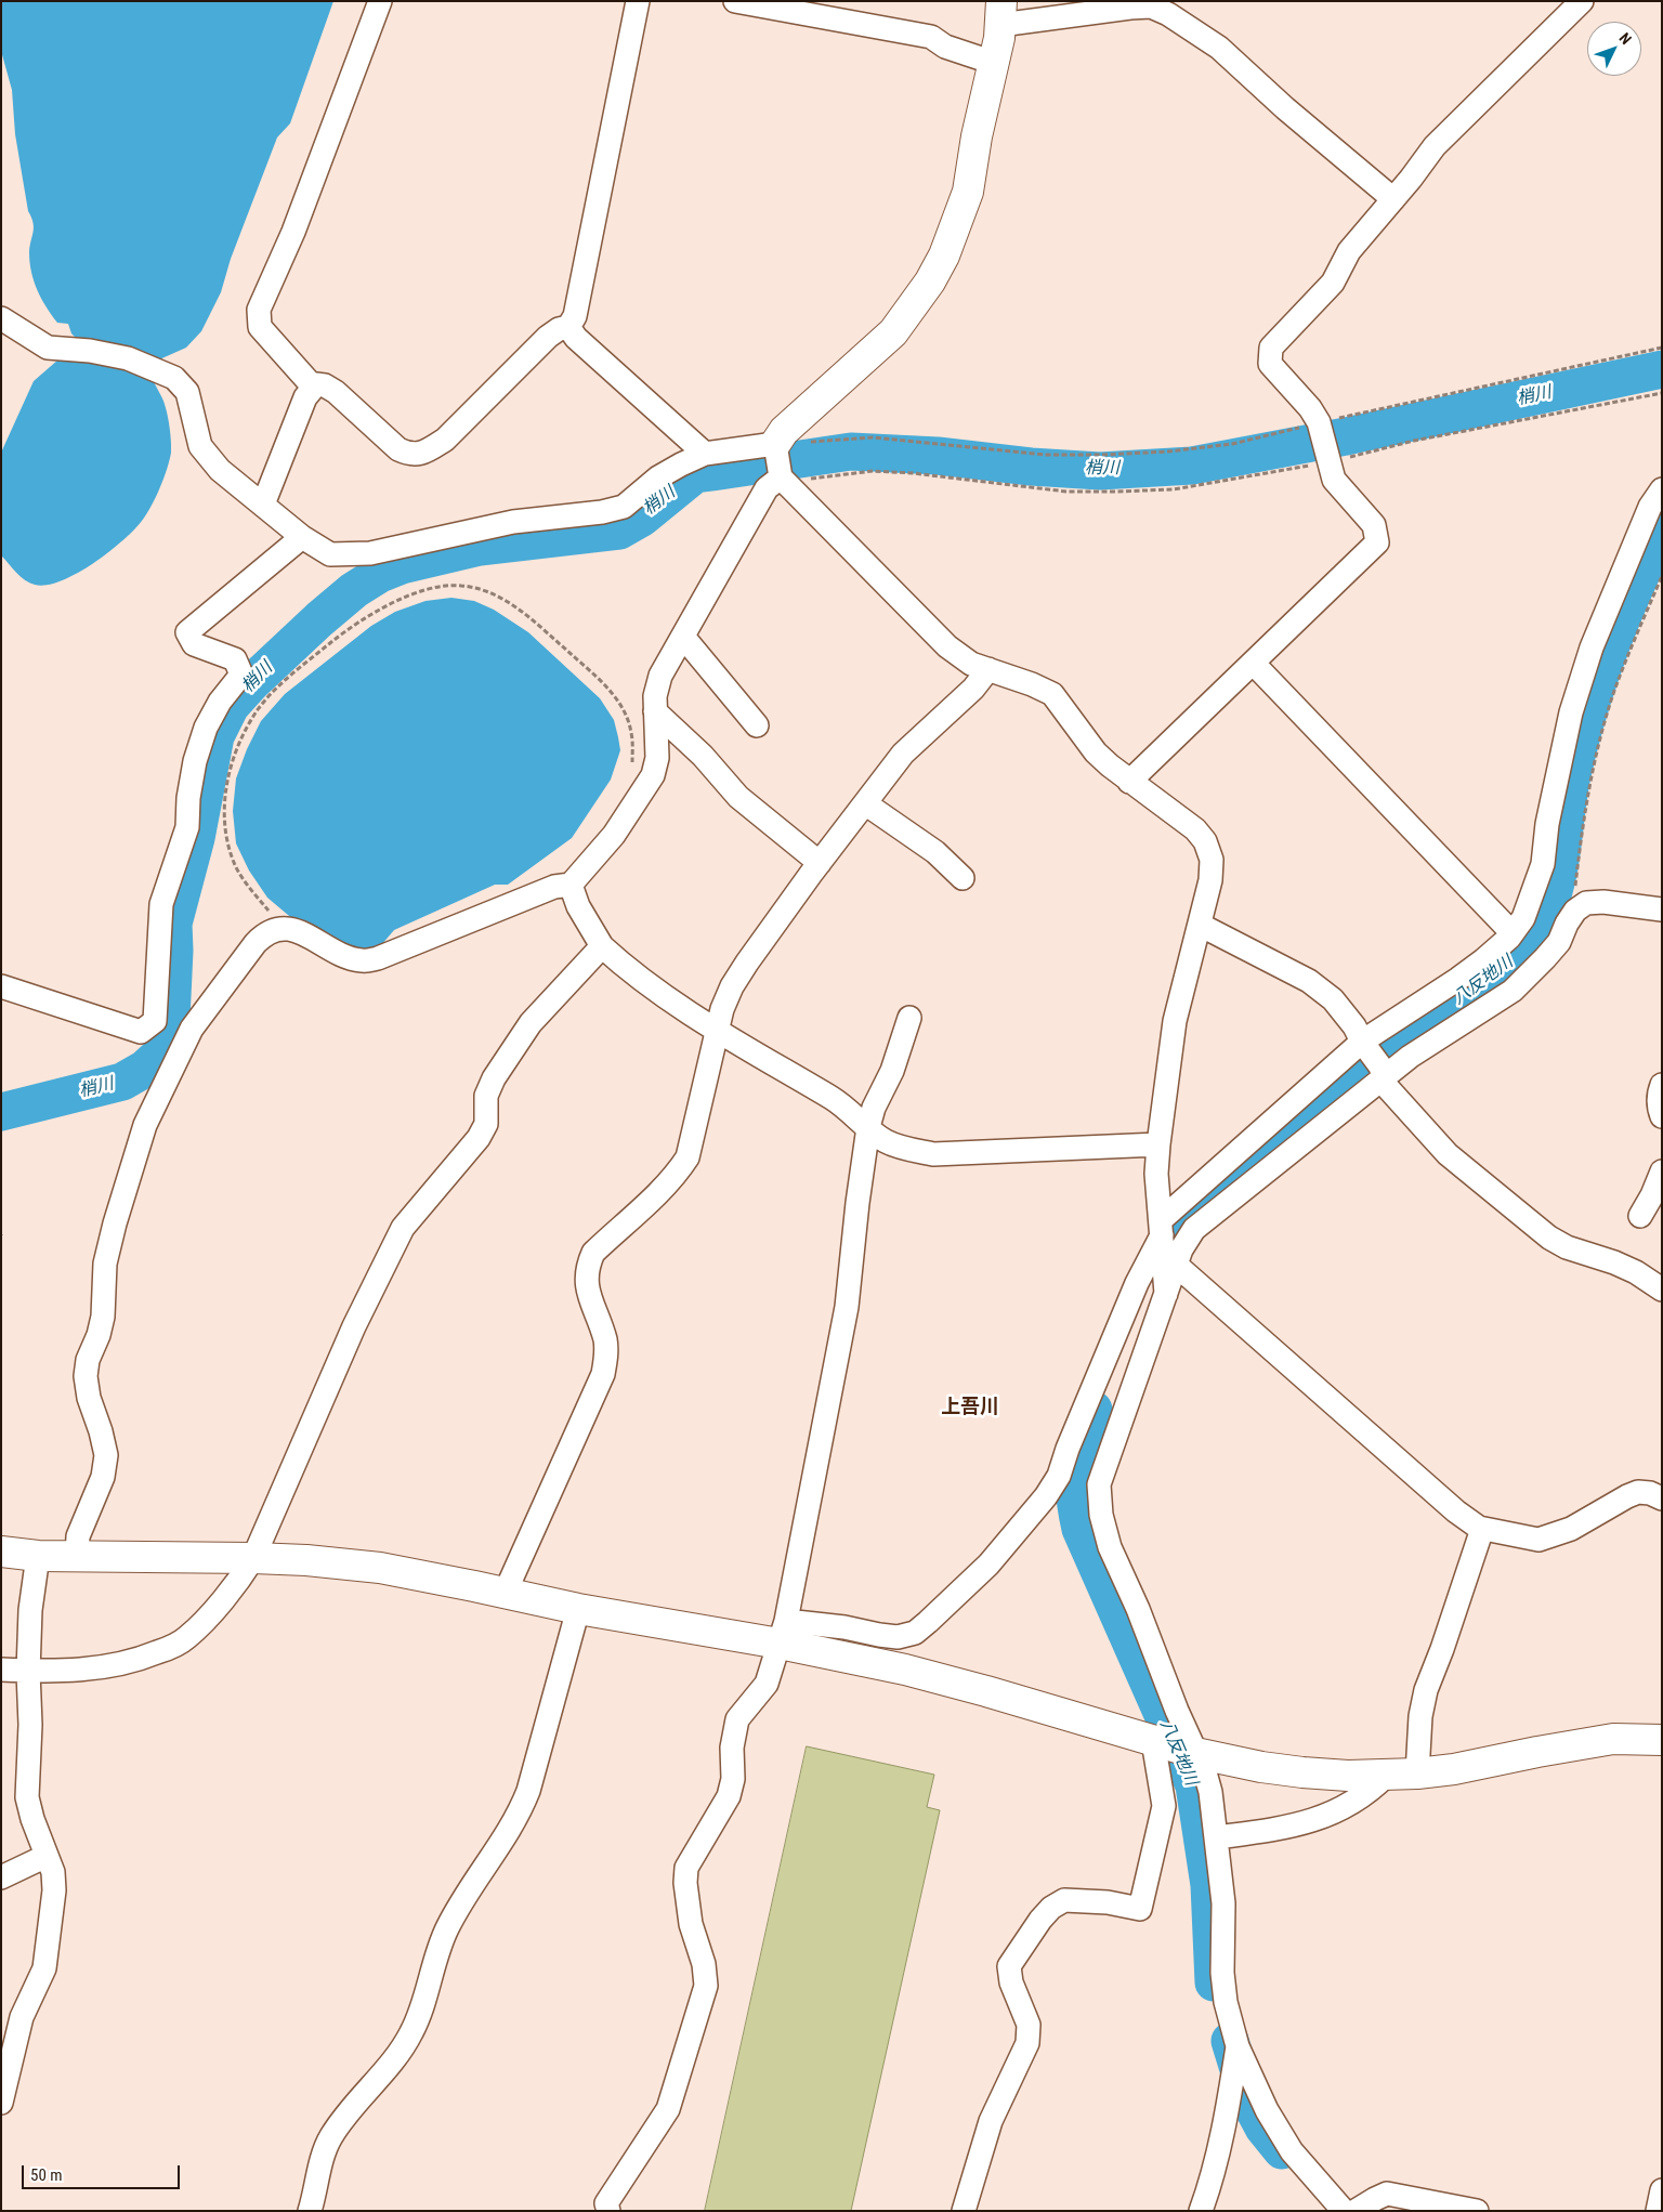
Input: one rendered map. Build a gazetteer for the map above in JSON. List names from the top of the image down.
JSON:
{
  "districts": ["上吾川"],
  "water": ["梢川", "八反地川"],
  "scale_bar": "50 m",
  "north": "top right"
}
